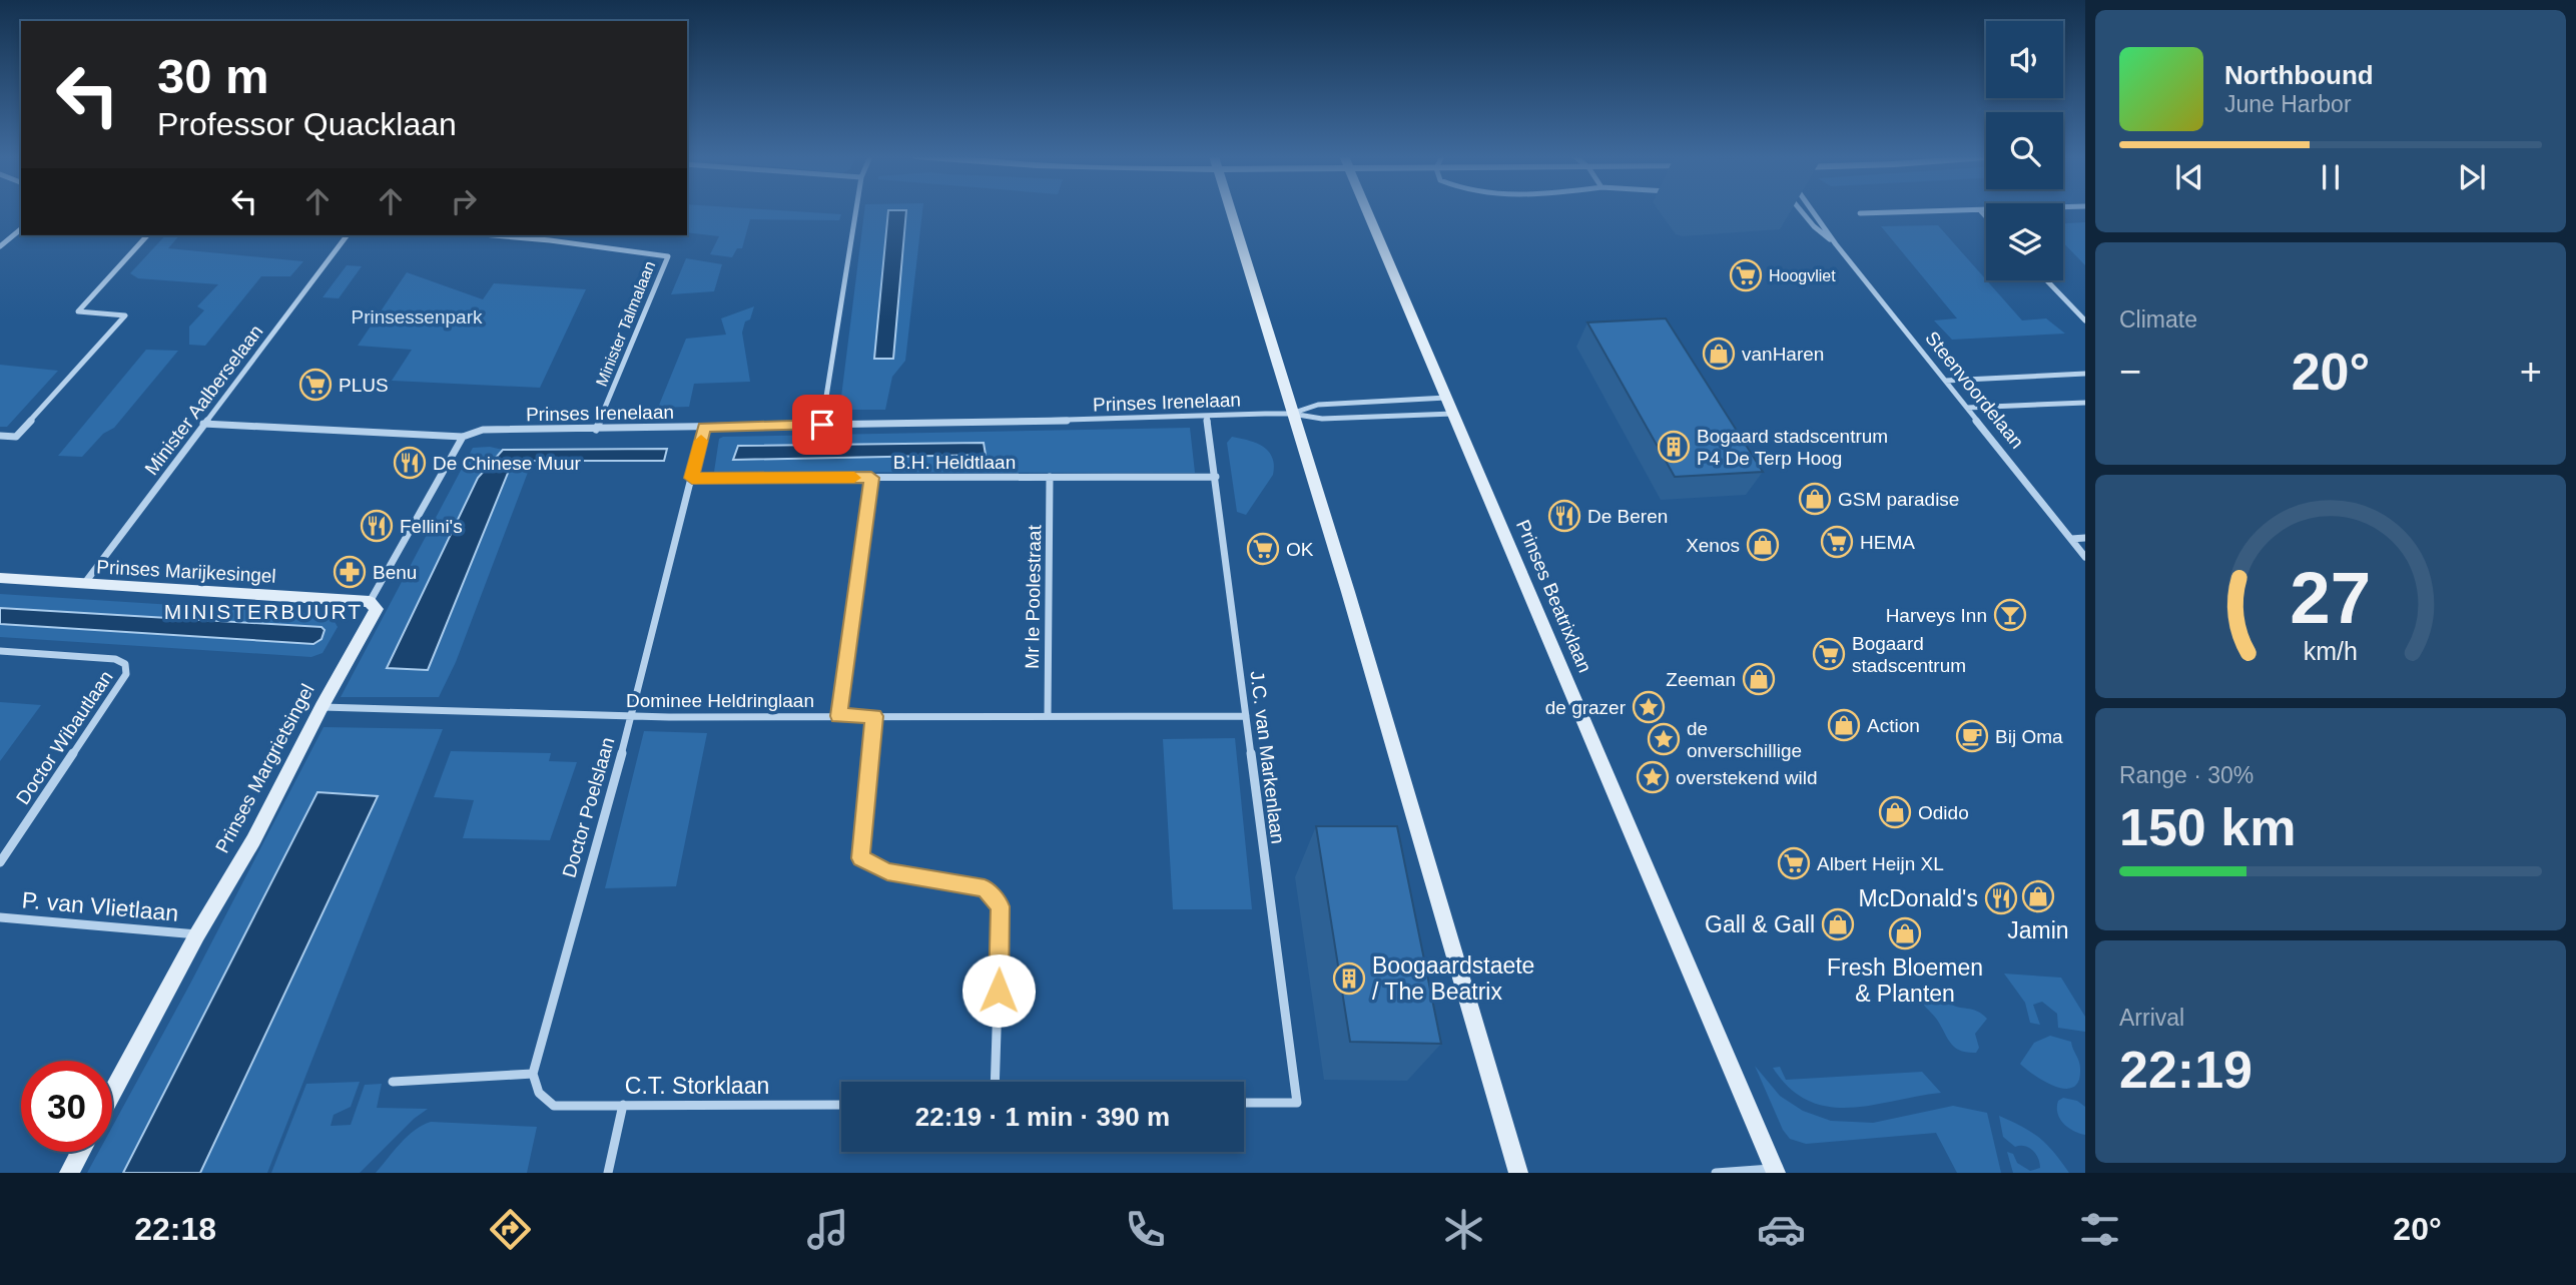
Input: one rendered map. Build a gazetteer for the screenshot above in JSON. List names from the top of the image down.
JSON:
{
  "streets": {
    "main road": ["Prinses Marijkesingel", "Prinses Beatrixlaan", "Prinses Margrietsingel"],
    "street": [
      "Minister Talmalaan",
      "Steenvoordelaan",
      "Minister Aalberselaan",
      "Prinses Irenelaan",
      "B.H. Heldtlaan",
      "Mr le Poolestraat",
      "Dominee Heldringlaan",
      "Doctor Wibautlaan",
      "J.C. van Markenlaan",
      "Doctor Poelslaan",
      "P. van Vlietlaan",
      "C.T. Storklaan"
    ]
  },
  "crossings": [
    ["Minister Talmalaan", "Prinses Irenelaan"],
    ["Minister Aalberselaan", "Prinses Irenelaan"],
    ["Minister Aalberselaan", "Prinses Marijkesingel"],
    ["Prinses Irenelaan", "Prinses Beatrixlaan"],
    ["Prinses Irenelaan", "J.C. van Markenlaan"],
    ["Prinses Irenelaan", "Prinses Margrietsingel"],
    ["Prinses Irenelaan", "Doctor Poelslaan"],
    ["B.H. Heldtlaan", "Mr le Poolestraat"],
    ["B.H. Heldtlaan", "J.C. van Markenlaan"],
    ["B.H. Heldtlaan", "Doctor Poelslaan"],
    ["Prinses Marijkesingel", "Prinses Margrietsingel"],
    ["Mr le Poolestraat", "Dominee Heldringlaan"],
    ["Dominee Heldringlaan", "J.C. van Markenlaan"],
    ["Dominee Heldringlaan", "Prinses Margrietsingel"],
    ["Dominee Heldringlaan", "Doctor Poelslaan"],
    ["Prinses Margrietsingel", "P. van Vlietlaan"],
    ["Doctor Poelslaan", "C.T. Storklaan"]
  ],
  "districts": ["MINISTERBUURT"],
  "parks": ["Prinsessenpark"],
  "places": {
    "supermarket": [
      "Hoogvliet",
      "PLUS",
      "HEMA",
      "OK",
      "Bogaard stadscentrum",
      "Albert Heijn XL"
    ],
    "shop": [
      "vanHaren",
      "GSM paradise",
      "Xenos",
      "Zeeman",
      "Action",
      "Odido",
      "Jamin",
      "Gall & Gall",
      "Fresh Bloemen & Planten"
    ],
    "building": ["Bogaard stadscentrum P4 De Terp Hoog", "Boogaardstaete / The Beatrix"],
    "restaurant": [
      "De Chinese Muur",
      "De Beren",
      "Fellini's",
      "McDonald's"
    ],
    "pharmacy": ["Benu"],
    "bar": ["Harveys Inn"],
    "place": ["de grazer", "de onverschillige", "overstekend wild"],
    "cafe": ["Bij Oma"]
  },
  "page": {
    "turn": ["30 m", "Professor Quacklaan"],
    "song": ["Northbound", "June Harbor"],
    "tile": [
      "Climate",
      ["Range · 30%", "150 km"],
      ["Arrival", "22:19"]
    ],
    "heat": ["−", "20°", "+"],
    "limit": "30",
    "trip": "22:19 · 1 min · 390 m",
    "tabs": ["22:18", "20°"],
    "gauge": ["27", "km/h"]
  }
}
